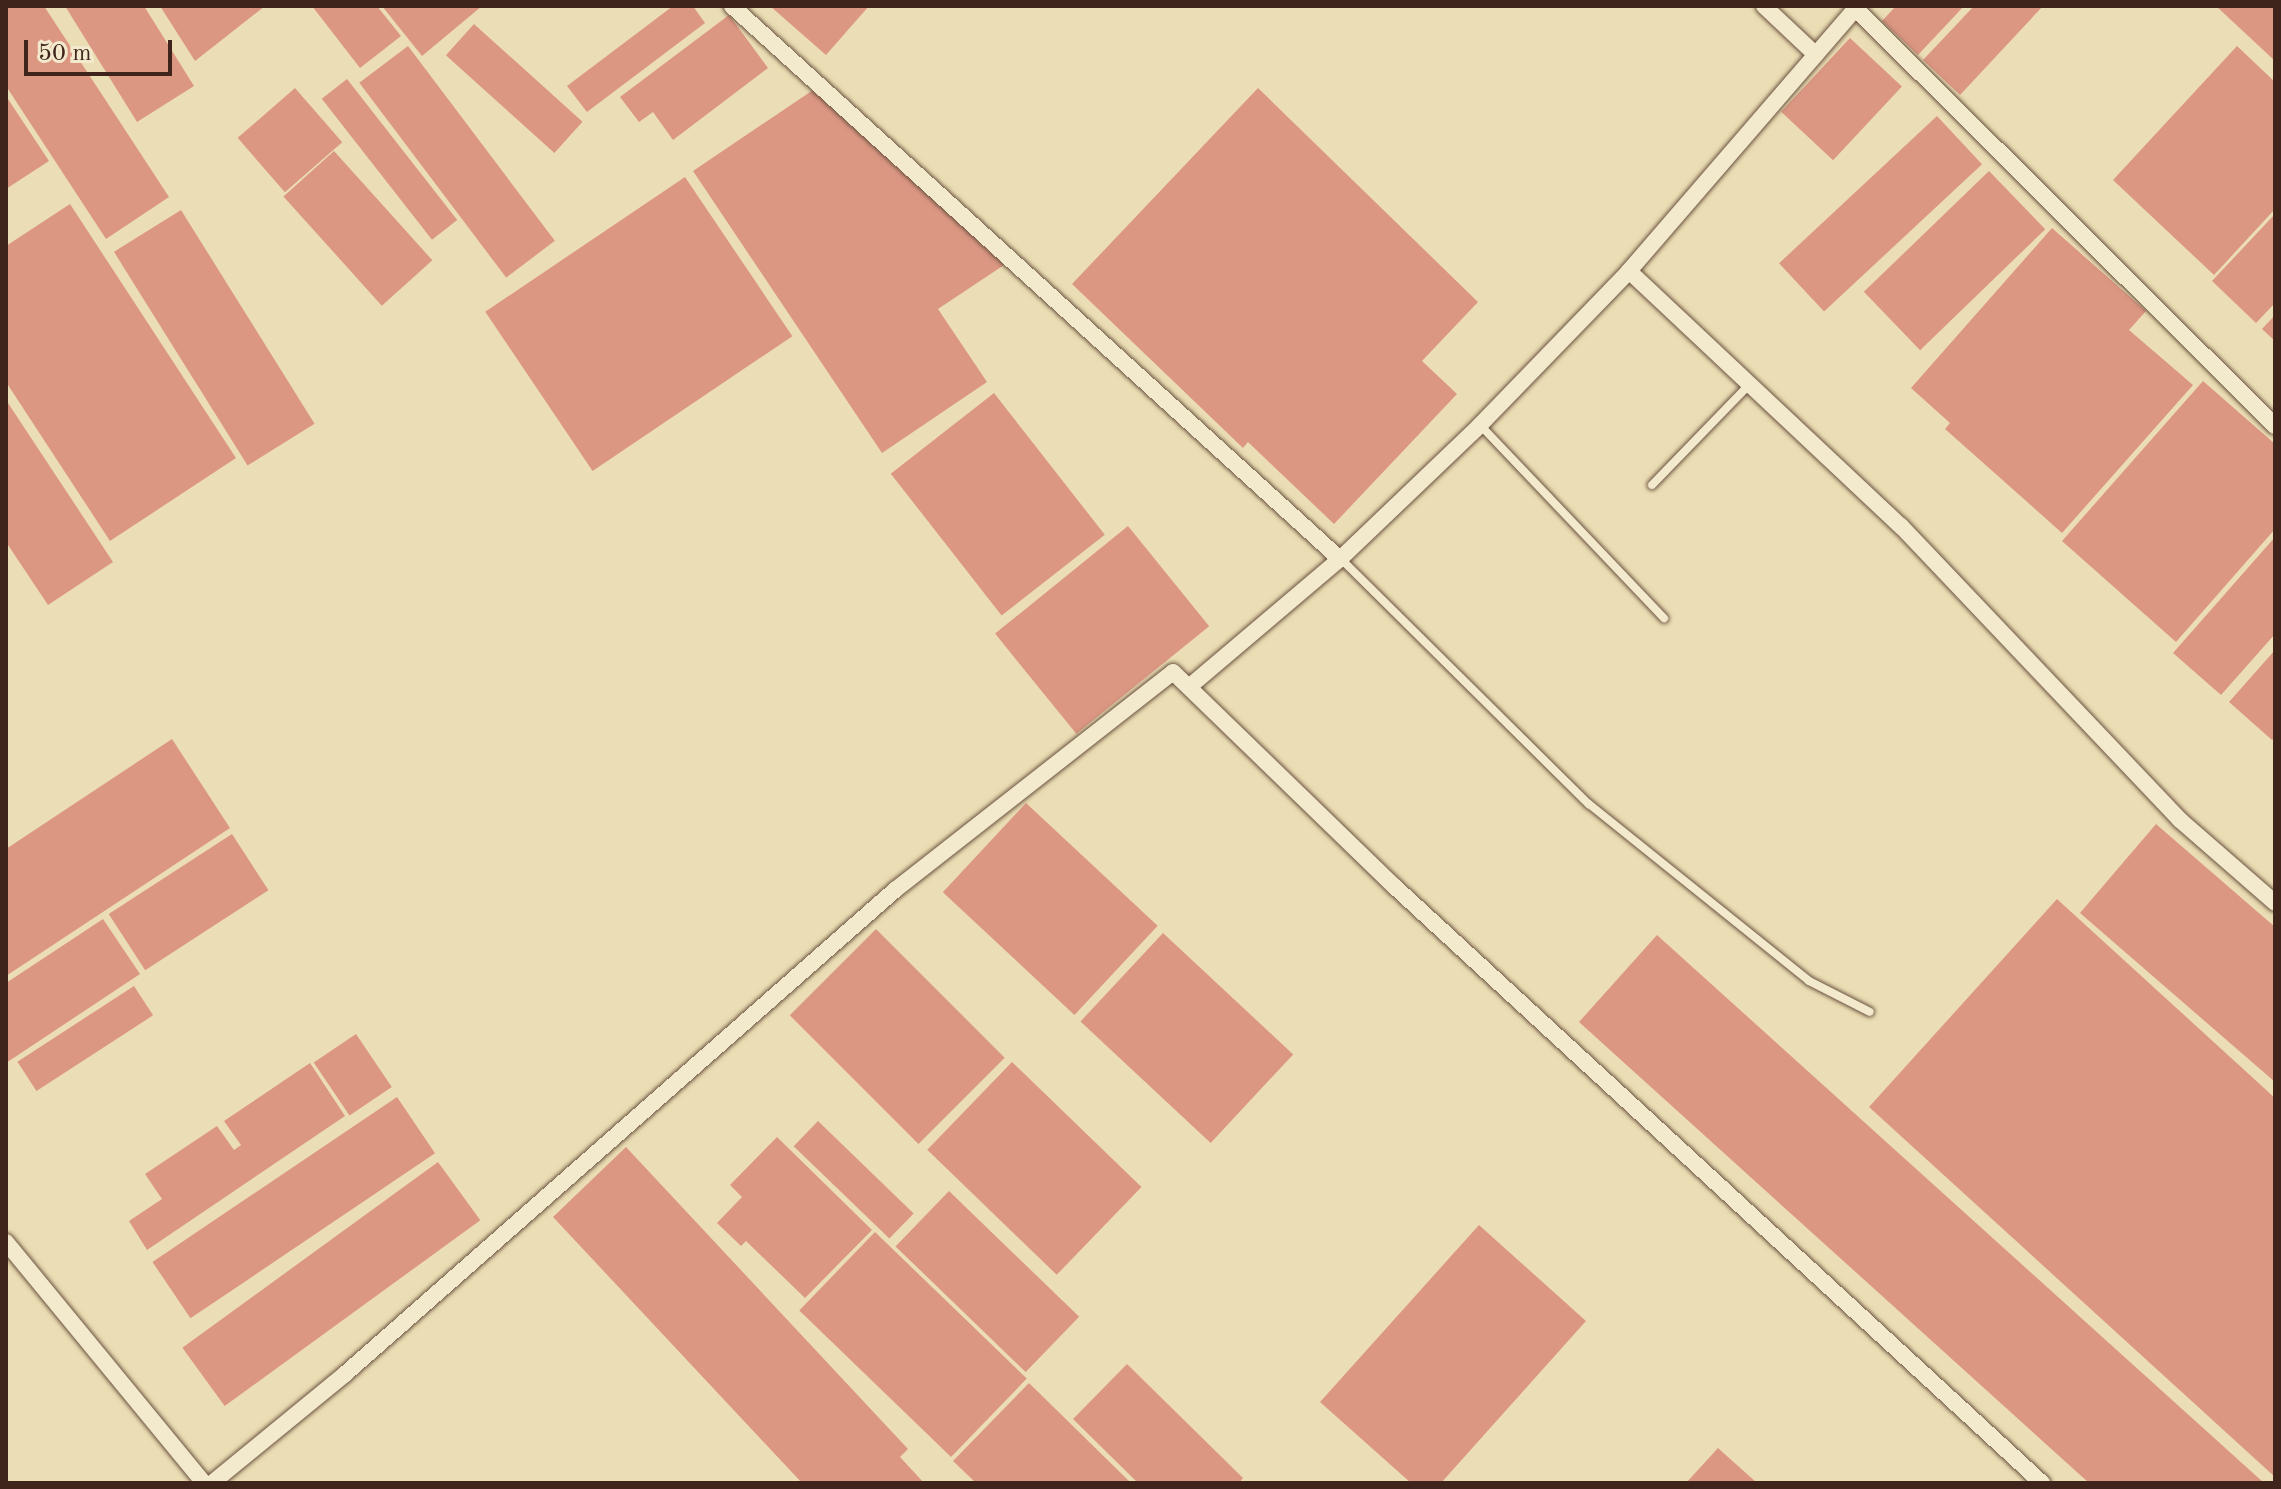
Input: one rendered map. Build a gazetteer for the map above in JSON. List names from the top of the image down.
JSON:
{
  "scale_bar": "50 m"
}
